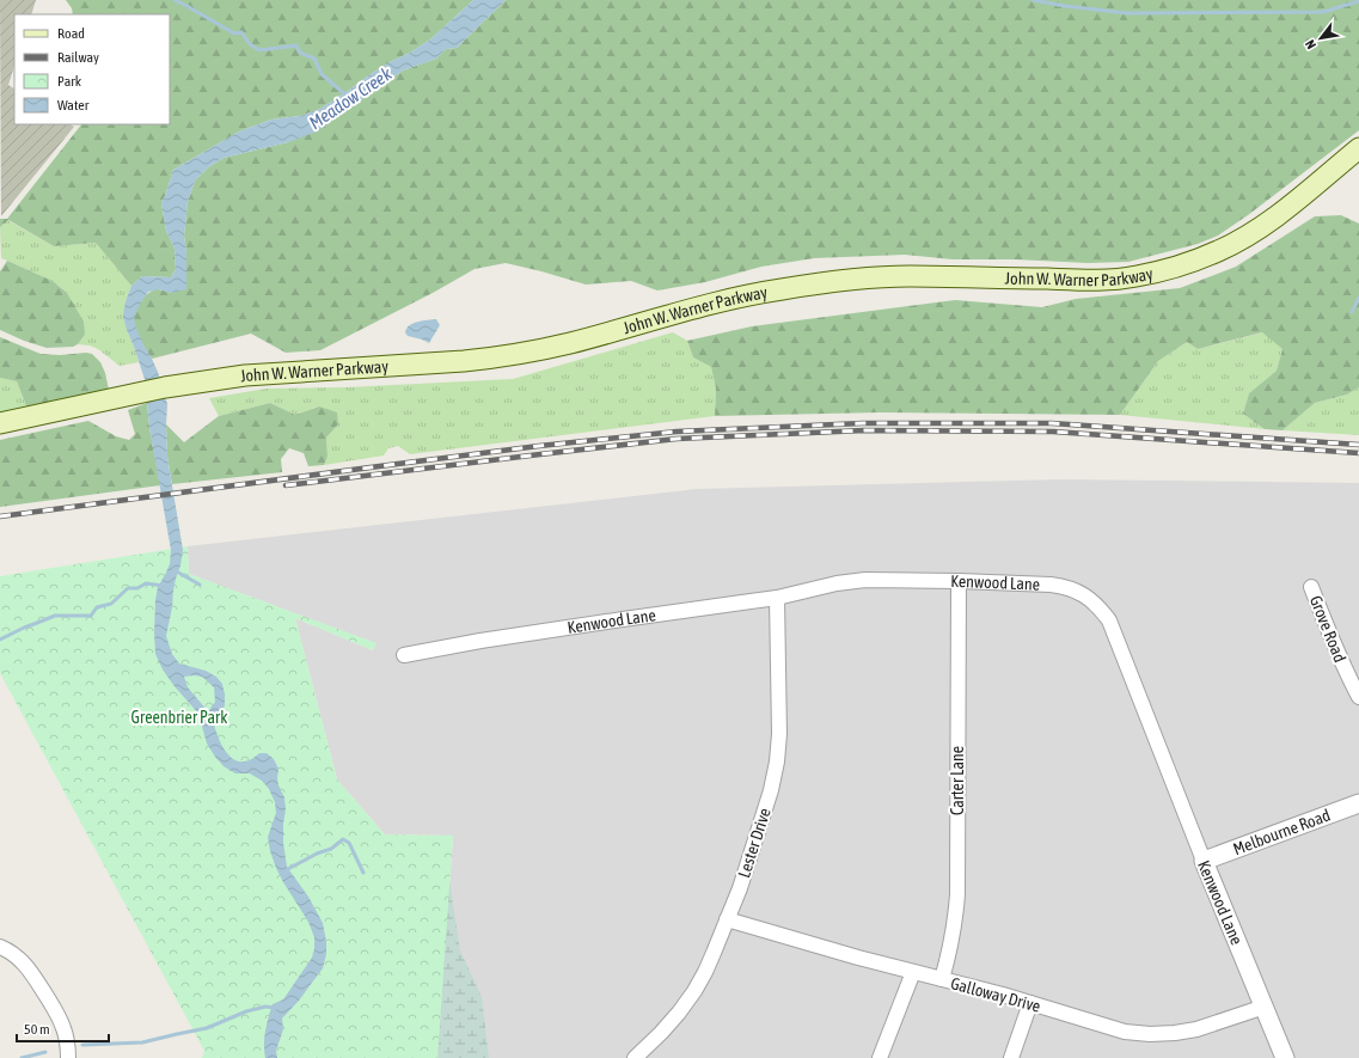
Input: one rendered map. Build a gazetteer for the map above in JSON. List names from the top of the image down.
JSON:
{
  "streets": {
    "main road": ["John W. Warner Parkway"],
    "street": [
      "Kenwood Lane",
      "Grove Road",
      "Carter Lane",
      "Melbourne Road",
      "Lester Drive",
      "Galloway Drive"
    ]
  },
  "crossings": [
    ["Kenwood Lane", "Carter Lane"],
    ["Kenwood Lane", "Melbourne Road"],
    ["Kenwood Lane", "Lester Drive"],
    ["Kenwood Lane", "Galloway Drive"],
    ["Carter Lane", "Galloway Drive"],
    ["Lester Drive", "Galloway Drive"]
  ],
  "water": ["Meadow Creek"],
  "parks": ["Greenbrier Park"],
  "legend": [
    "Road",
    "Railway",
    "Park",
    "Water"
  ],
  "scale_bar": "50 m",
  "north": "bottom left"
}
